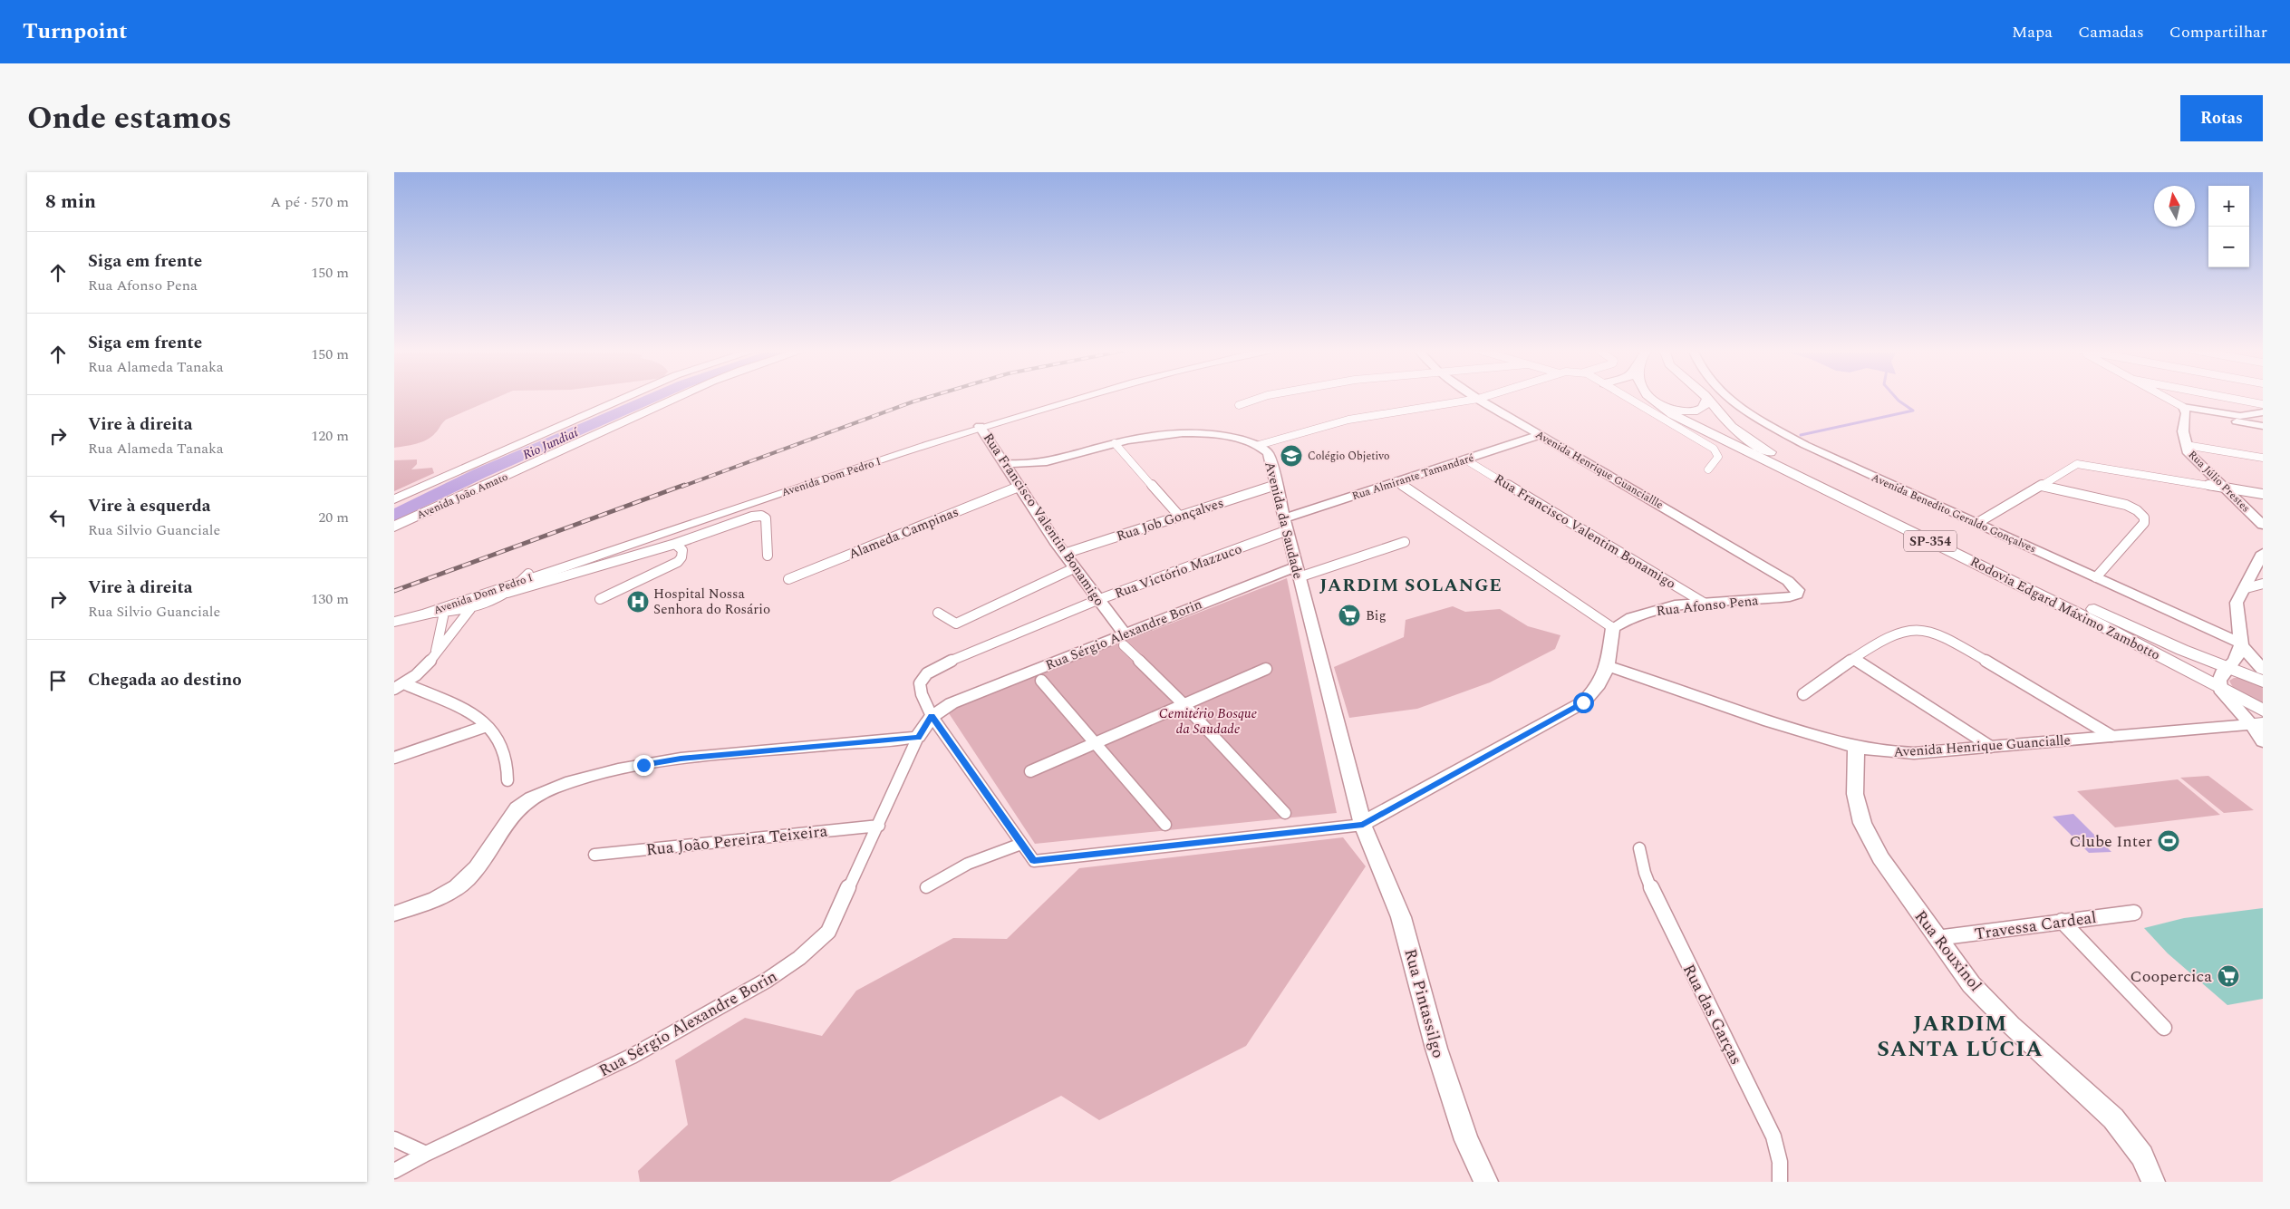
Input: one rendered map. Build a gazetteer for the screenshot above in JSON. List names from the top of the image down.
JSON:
{
  "streets": {
    "main road": [
      "Avenida Dom Pedro I",
      "Rua Almirante Tamandaré",
      "Rua Júlio Prestes",
      "Avenida João Amato",
      "SP-354",
      "Rodovia Edgard Máximo Zambotto"
    ],
    "street": [
      "Avenida Henrique Guanciallle",
      "Avenida Benedito Geraldo Gonçalves",
      "Rua Francisco Valentin Bonamigo",
      "Rua Job Gonçalves",
      "Avenida da Saudade",
      "Rua Francisco Valentim Bonamigo",
      "Alameda Campinas",
      "Rua Victório Mazzuco",
      "Rua Afonso Pena",
      "Rua Sérgio Alexandre Borin",
      "Avenida Henrique Guancialle",
      "Rua João Pereira Teixeira",
      "Travessa Cardeal",
      "Rua Rouxinol",
      "Rua Pintassilgo",
      "Rua das Garças"
    ]
  },
  "crossings": [
    ["Avenida Henrique Guanciallle", "Rua Almirante Tamandaré"],
    ["Avenida Henrique Guanciallle", "Rua Afonso Pena"],
    ["Avenida Dom Pedro I", "Rua Francisco Valentin Bonamigo"],
    ["Rua Almirante Tamandaré", "Avenida da Saudade"],
    ["Rua Almirante Tamandaré", "Rua Francisco Valentim Bonamigo"],
    ["Rua Francisco Valentin Bonamigo", "Rua Job Gonçalves"],
    ["Rua Francisco Valentin Bonamigo", "Avenida da Saudade"],
    ["Rua Francisco Valentin Bonamigo", "Alameda Campinas"],
    ["Rua Francisco Valentin Bonamigo", "Rua Victório Mazzuco"],
    ["Rua Francisco Valentin Bonamigo", "Rua Sérgio Alexandre Borin"],
    ["Rua Job Gonçalves", "Avenida da Saudade"],
    ["Avenida da Saudade", "Rua Victório Mazzuco"],
    ["Avenida da Saudade", "Rua Sérgio Alexandre Borin"],
    ["Avenida da Saudade", "Rua Pintassilgo"],
    ["Rua Francisco Valentim Bonamigo", "Rua Afonso Pena"],
    ["Rua Victório Mazzuco", "Rua Sérgio Alexandre Borin"],
    ["Rua Sérgio Alexandre Borin", "Rua João Pereira Teixeira"],
    ["Avenida Henrique Guancialle", "Rua Rouxinol"],
    ["Travessa Cardeal", "Rua Rouxinol"]
  ],
  "districts": ["JARDIM SOLANGE", "JARDIM SANTA LÚCIA"],
  "water": ["Rio Jundiaí"],
  "parks": ["Cemitério Bosque da Saudade"],
  "places": {
    "school or university": ["Colégio Objetivo"],
    "hospital": ["Hospital Nossa Senhora do Rosário"],
    "supermarket": ["Big", "Coopercica"],
    "sports": ["Clube Inter"]
  },
  "north": "top",
  "page": {
    "header": "Turnpoint",
    "nav": ["Mapa", "Camadas", "Compartilhar"],
    "title": "Onde estamos",
    "buttons": "Rotas",
    "heading": ["8 min", "A pé · 570 m"],
    "map_buttons": ["+", "−"],
    "list": [
      ["Siga em frente", "Rua Afonso Pena", "150 m"],
      ["Siga em frente", "Rua Alameda Tanaka", "150 m"],
      ["Vire à direita", "Rua Alameda Tanaka", "120 m"],
      ["Vire à esquerda", "Rua Silvio Guanciale", "20 m"],
      ["Vire à direita", "Rua Silvio Guanciale", "130 m"],
      "Chegada ao destino"
    ]
  }
}
